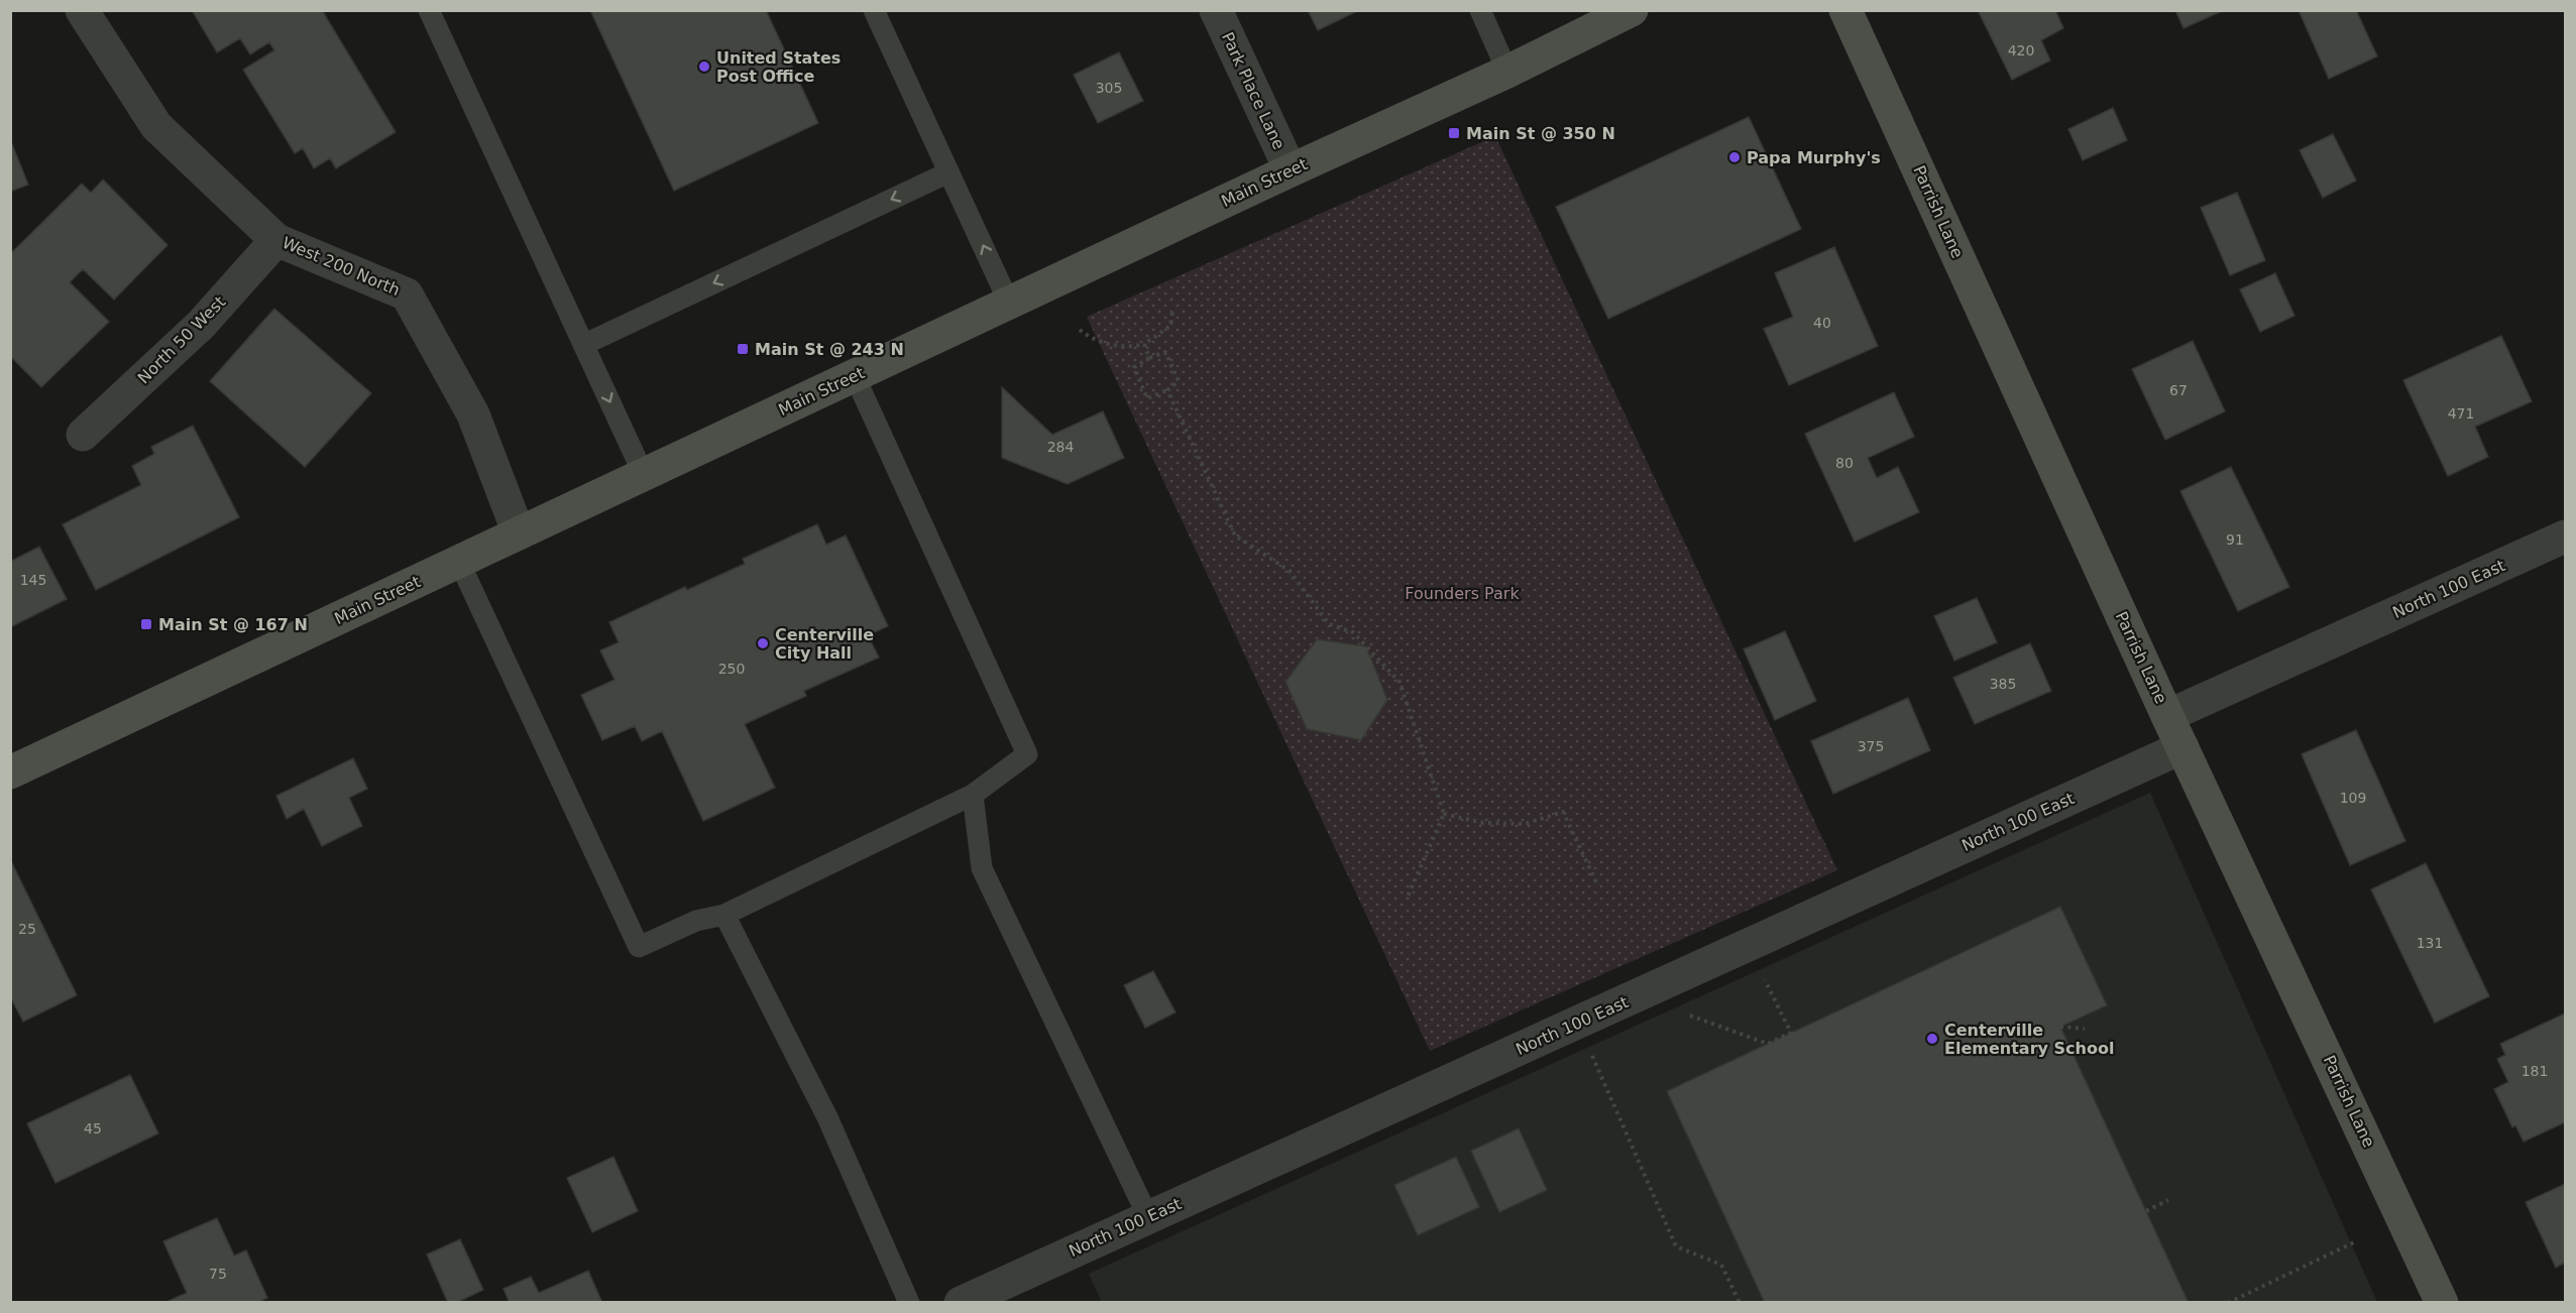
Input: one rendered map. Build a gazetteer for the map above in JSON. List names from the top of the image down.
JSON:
{
  "streets": {
    "main road": ["Main Street", "Parrish Lane"],
    "street": [
      "Park Place Lane",
      "West 200 North",
      "North 50 West",
      "North 100 East"
    ]
  },
  "crossings": [
    ["Park Place Lane", "Main Street"],
    ["Main Street", "West 200 North"],
    ["Parrish Lane", "North 100 East"],
    ["West 200 North", "North 50 West"]
  ],
  "parks": ["Founders Park"],
  "places": {
    "other": [
      "United States Post Office",
      "Papa Murphy's",
      "Centerville City Hall",
      "Centerville Elementary School"
    ],
    "transit": ["Main St @ 350 N", "Main St @ 243 N", "Main St @ 167 N"]
  },
  "house_numbers": [
    "420",
    "305",
    "40",
    "67",
    "471",
    "284",
    "80",
    "91",
    "145",
    "250",
    "385",
    "375",
    "109",
    "25",
    "131",
    "181",
    "45",
    "75"
  ]
}
